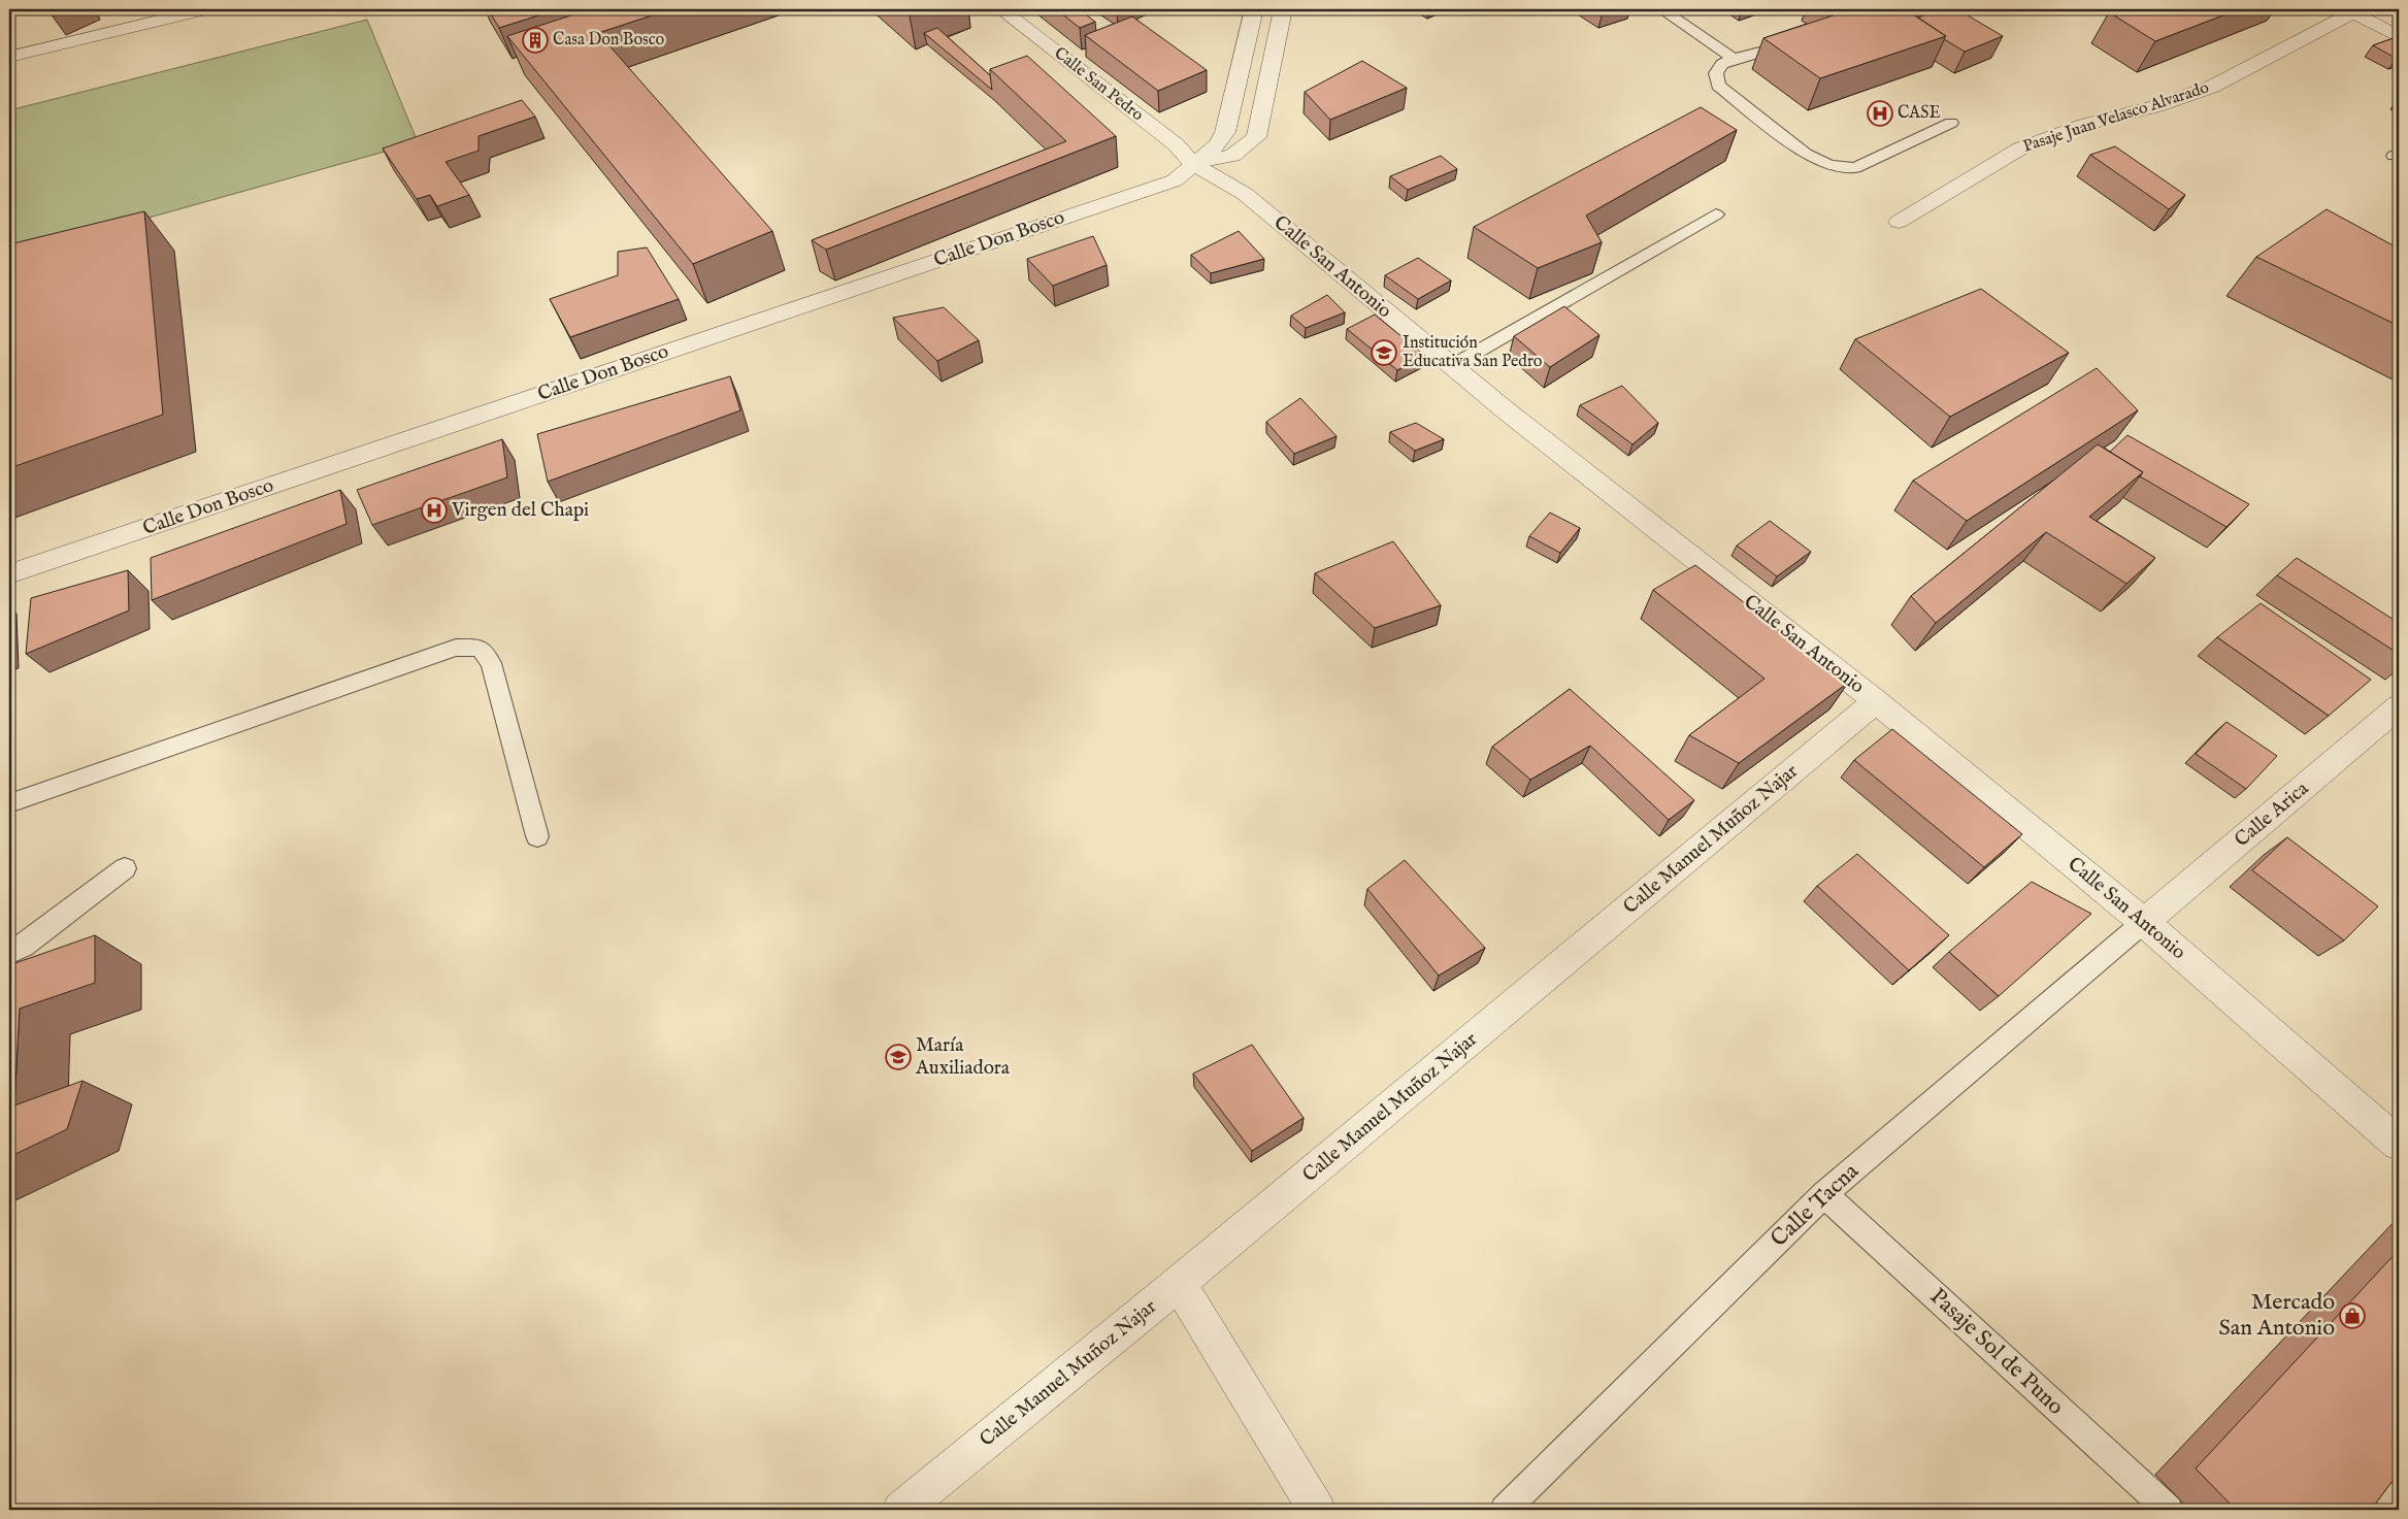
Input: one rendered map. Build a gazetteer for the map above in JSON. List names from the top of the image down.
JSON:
{
  "streets": {
    "street": [
      "Calle San Pedro",
      "Pasaje Juan Velasco Alvarado",
      "Calle Don Bosco",
      "Calle San Antonio",
      "Calle Arica",
      "Calle Manuel Muñoz Najar"
    ],
    "lane": ["Calle Tacna", "Pasaje Sol de Puno"]
  },
  "crossings": [
    ["Calle San Pedro", "Calle Don Bosco"],
    ["Calle San Pedro", "Calle San Antonio"],
    ["Calle Don Bosco", "Calle San Antonio"],
    ["Calle San Antonio", "Calle Arica"],
    ["Calle San Antonio", "Calle Manuel Muñoz Najar"],
    ["Calle San Antonio", "Calle Tacna"],
    ["Calle Arica", "Calle Tacna"],
    ["Calle Tacna", "Pasaje Sol de Puno"]
  ],
  "places": {
    "building": ["Casa Don Bosco"],
    "hospital": ["CASE", "Virgen del Chapi"],
    "school or university": ["Institución Educativa San Pedro", "María Auxiliadora"],
    "shop": ["Mercado San Antonio"]
  }
}
